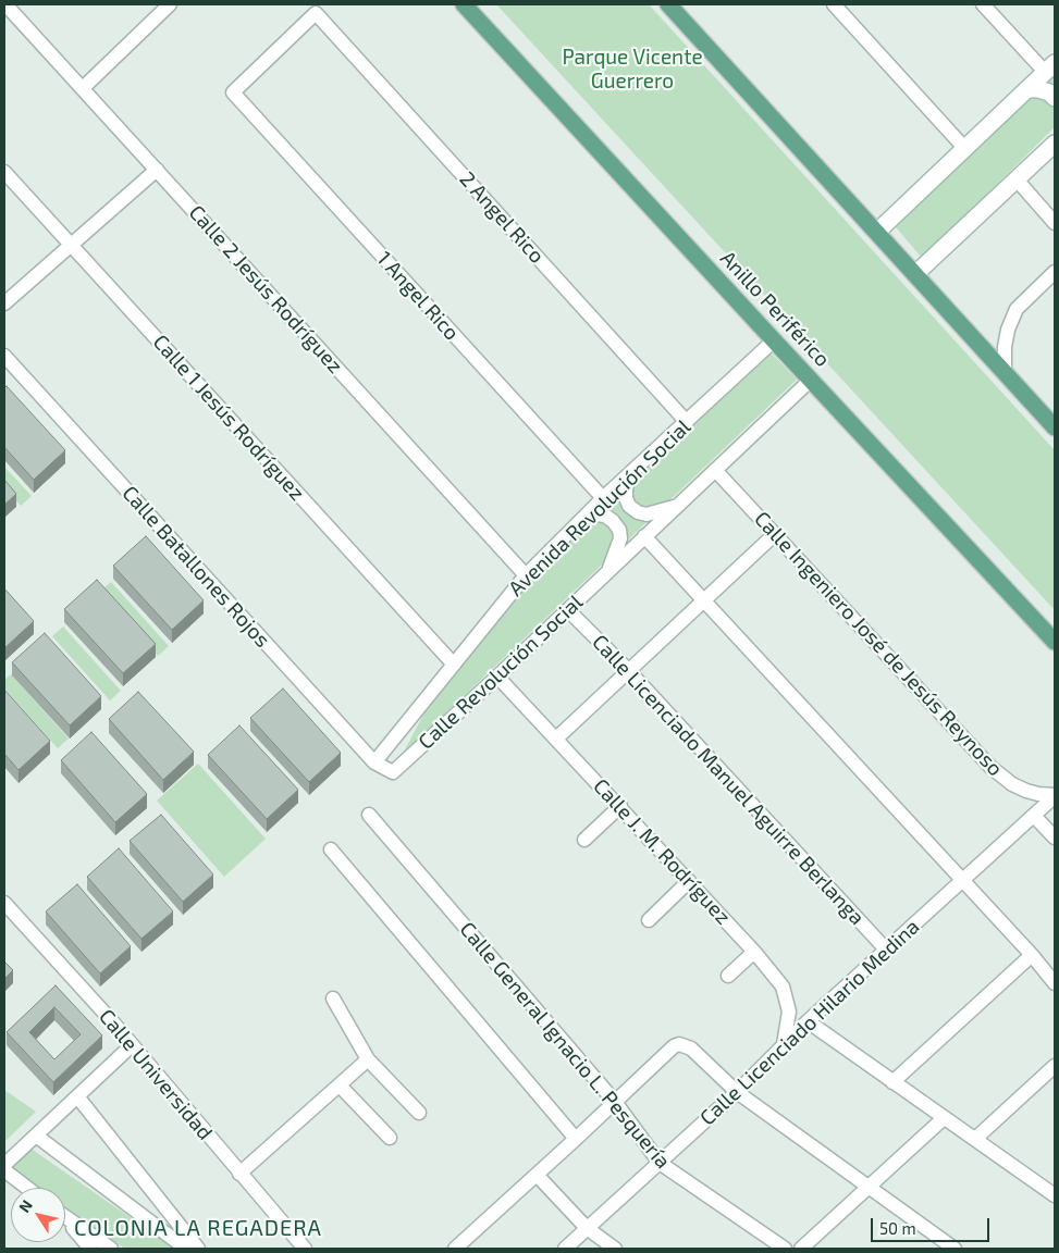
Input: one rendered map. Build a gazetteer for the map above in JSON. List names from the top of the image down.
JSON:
{
  "streets": {
    "main road": ["Anillo Periférico"],
    "street": [
      "2 Angel Rico",
      "Calle 2 Jesús Rodríguez",
      "1 Angel Rico",
      "Calle 1 Jesús Rodríguez",
      "Avenida Revolución Social",
      "Calle Batallones Rojos",
      "Calle Ingeniero José de Jesús Reynoso",
      "Calle Revolución Social",
      "Calle Licenciado Manuel Aguirre Berlanga",
      "Calle J. M. Rodríguez",
      "Calle Licenciado Hilario Medina",
      "Calle General Ignacio L. Pesquería",
      "Calle Universidad"
    ]
  },
  "crossings": [
    ["2 Angel Rico", "1 Angel Rico"],
    ["2 Angel Rico", "Avenida Revolución Social"],
    ["Calle 2 Jesús Rodríguez", "Avenida Revolución Social"],
    ["1 Angel Rico", "Avenida Revolución Social"],
    ["Anillo Periférico", "Avenida Revolución Social"],
    ["Anillo Periférico", "Calle Revolución Social"],
    ["Calle 1 Jesús Rodríguez", "Avenida Revolución Social"],
    ["Avenida Revolución Social", "Calle Batallones Rojos"],
    ["Avenida Revolución Social", "Calle Revolución Social"],
    ["Calle Batallones Rojos", "Calle Revolución Social"],
    ["Calle Ingeniero José de Jesús Reynoso", "Calle Revolución Social"],
    ["Calle Ingeniero José de Jesús Reynoso", "Calle Licenciado Hilario Medina"],
    ["Calle Revolución Social", "Calle Licenciado Manuel Aguirre Berlanga"],
    ["Calle Revolución Social", "Calle J. M. Rodríguez"],
    ["Calle Licenciado Manuel Aguirre Berlanga", "Calle Licenciado Hilario Medina"],
    ["Calle J. M. Rodríguez", "Calle Licenciado Hilario Medina"],
    ["Calle Licenciado Hilario Medina", "Calle General Ignacio L. Pesquería"]
  ],
  "districts": ["COLONIA LA REGADERA"],
  "parks": ["Parque Vicente Guerrero"],
  "scale_bar": "50 m",
  "north": "top left"
}
